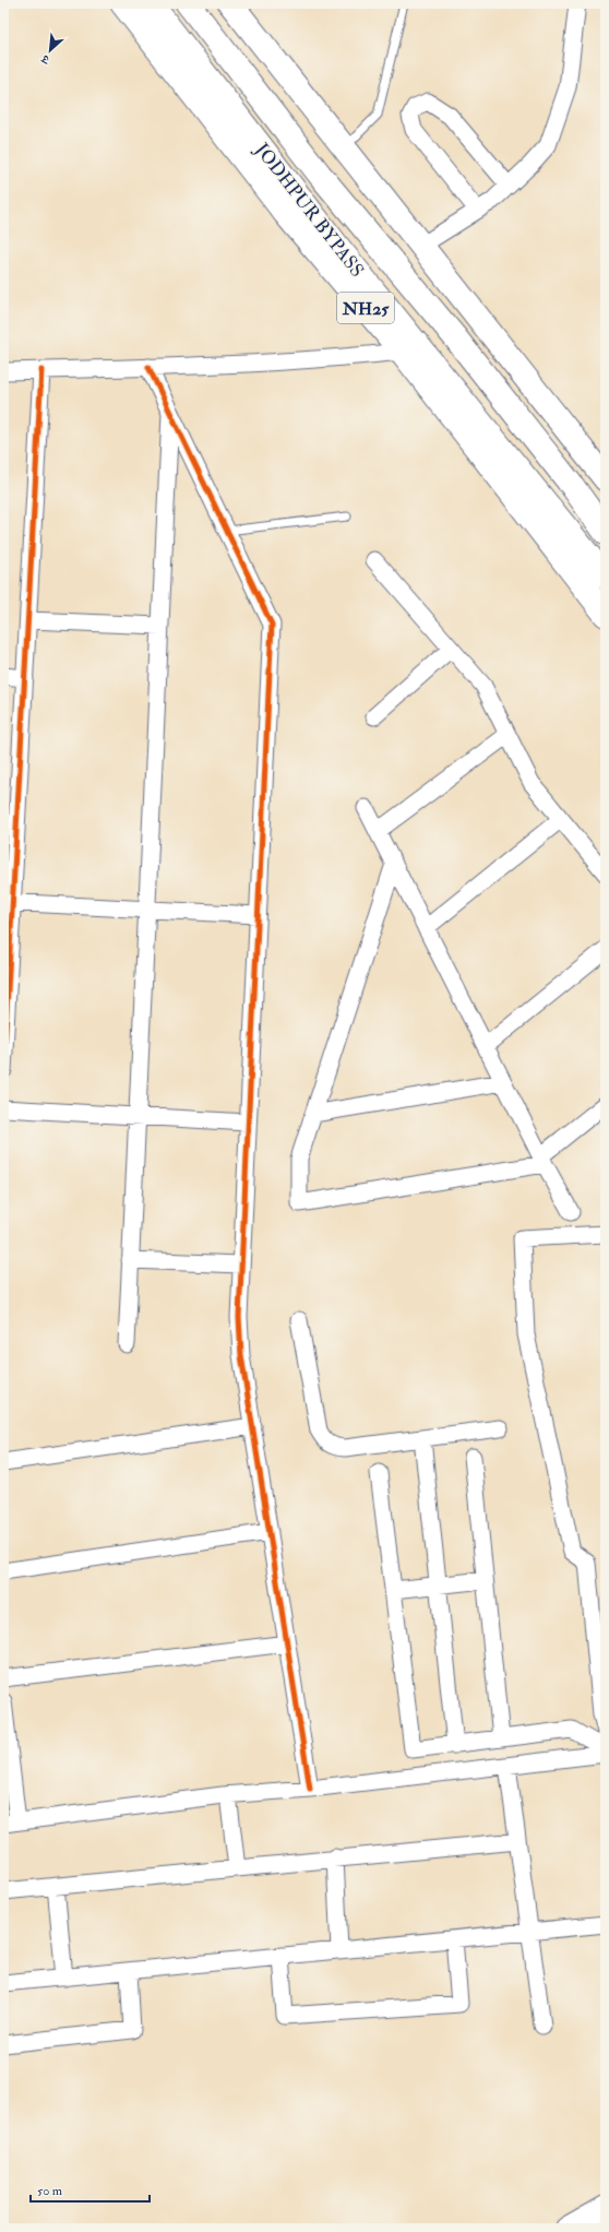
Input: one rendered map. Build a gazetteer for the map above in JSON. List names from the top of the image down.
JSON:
{
  "streets": {
    "main road": ["JODHPUR BYPASS", "NH25"]
  },
  "scale_bar": "50 m",
  "north": "bottom left"
}
